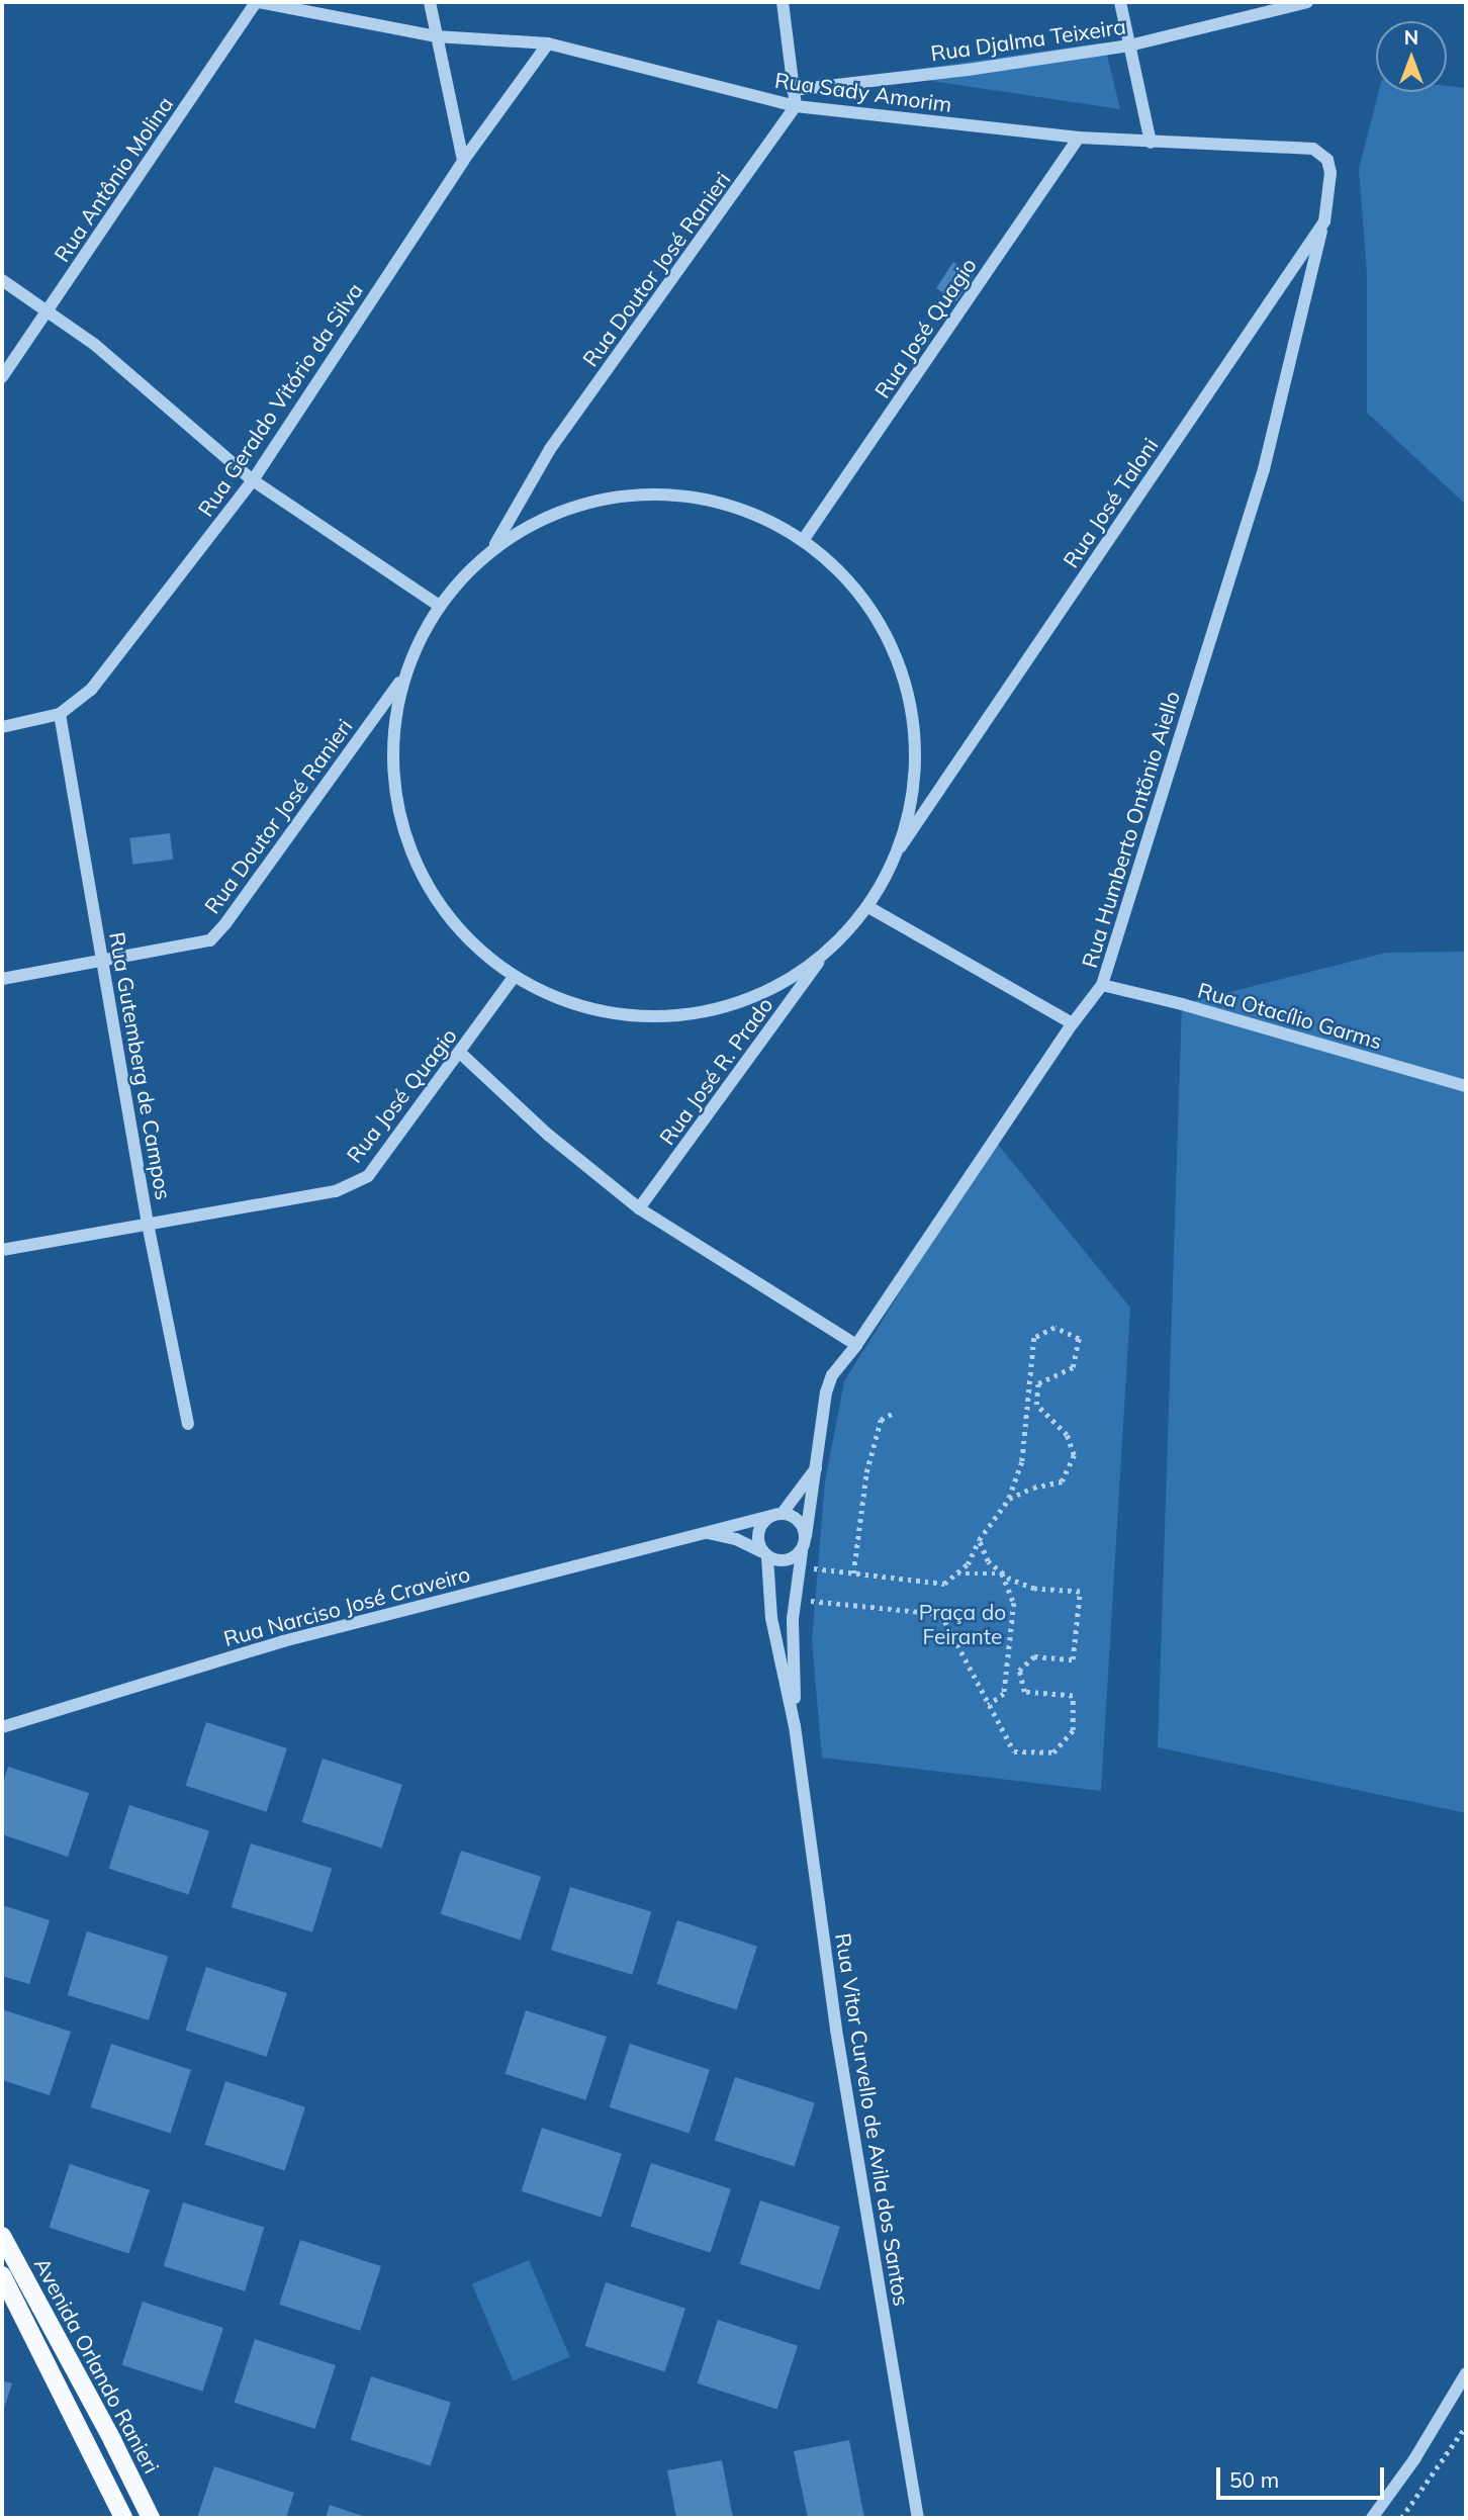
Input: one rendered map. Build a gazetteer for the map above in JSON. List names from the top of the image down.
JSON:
{
  "streets": {
    "main road": ["Avenida Orlando Ranieri"],
    "street": [
      "Rua Djalma Teixeira",
      "Rua Sady Amorim",
      "Rua Antônio Molina",
      "Rua Doutor José Ranieri",
      "Rua José Quagio",
      "Rua Geraldo Vitório da Silva",
      "Rua José Taloni",
      "Rua Humberto Ontõnio Aiello",
      "Rua Otacílio Garms",
      "Rua Gutemberg de Campos",
      "Rua José R. Prado",
      "Rua Narciso José Craveiro",
      "Rua Vitor Curvello de Avila dos Santos"
    ]
  },
  "crossings": [
    ["Rua Sady Amorim", "Rua Antônio Molina"],
    ["Rua Sady Amorim", "Rua Doutor José Ranieri"],
    ["Rua Sady Amorim", "Rua José Quagio"],
    ["Rua Sady Amorim", "Rua Geraldo Vitório da Silva"],
    ["Rua Sady Amorim", "Rua José Taloni"],
    ["Rua Doutor José Ranieri", "Rua Gutemberg de Campos"],
    ["Rua José Quagio", "Rua Gutemberg de Campos"],
    ["Rua Geraldo Vitório da Silva", "Rua Gutemberg de Campos"],
    ["Rua José Taloni", "Rua Humberto Ontõnio Aiello"],
    ["Rua Humberto Ontõnio Aiello", "Rua Otacílio Garms"],
    ["Rua Narciso José Craveiro", "Rua Vitor Curvello de Avila dos Santos"]
  ],
  "parks": ["Praça do Feirante"],
  "scale_bar": "50 m",
  "north": "top"
}
